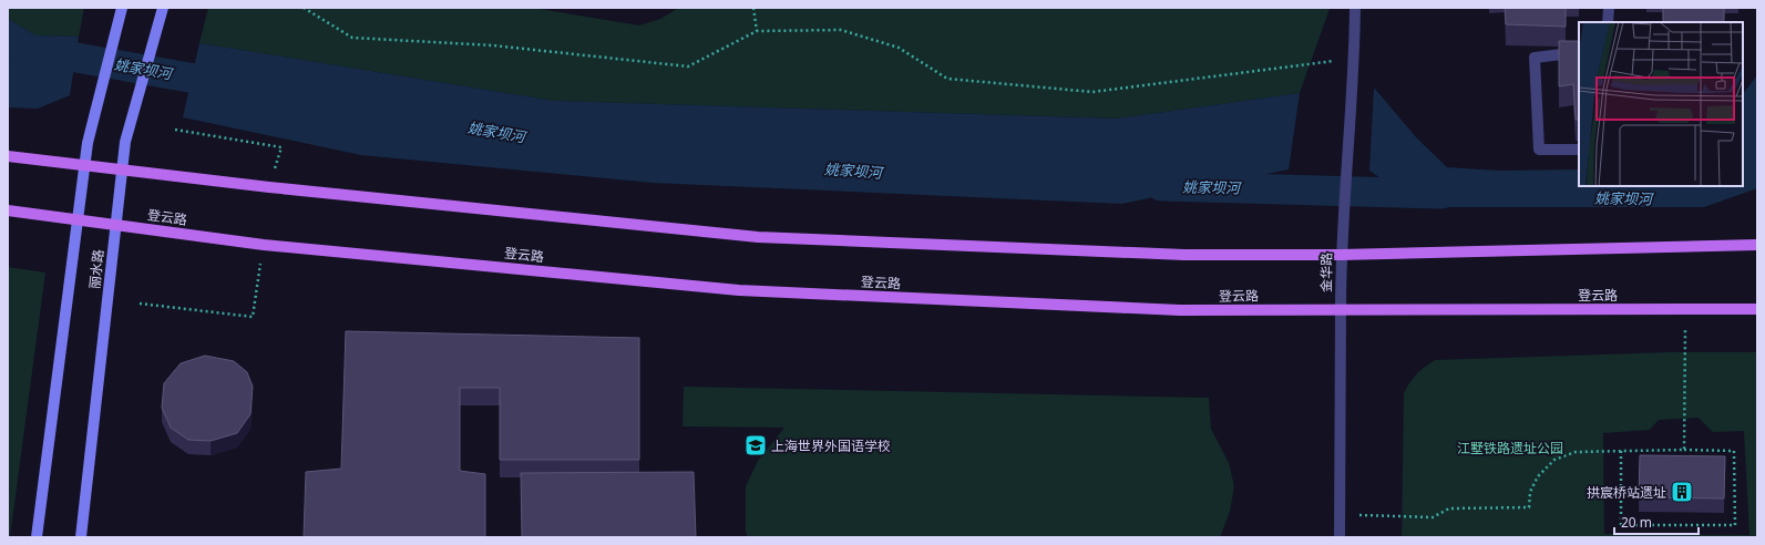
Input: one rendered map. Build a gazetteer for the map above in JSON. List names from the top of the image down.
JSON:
{
  "streets": {
    "main road": ["登云路", "丽水路"],
    "street": ["金华路"]
  },
  "crossings": [
    ["登云路", "金华路"]
  ],
  "water": ["姚家坝河"],
  "parks": ["江墅铁路遗址公园"],
  "places": {
    "school or university": ["上海世界外国语学校"],
    "building": ["拱宸桥站遗址"]
  },
  "scale_bar": "20 m"
}
